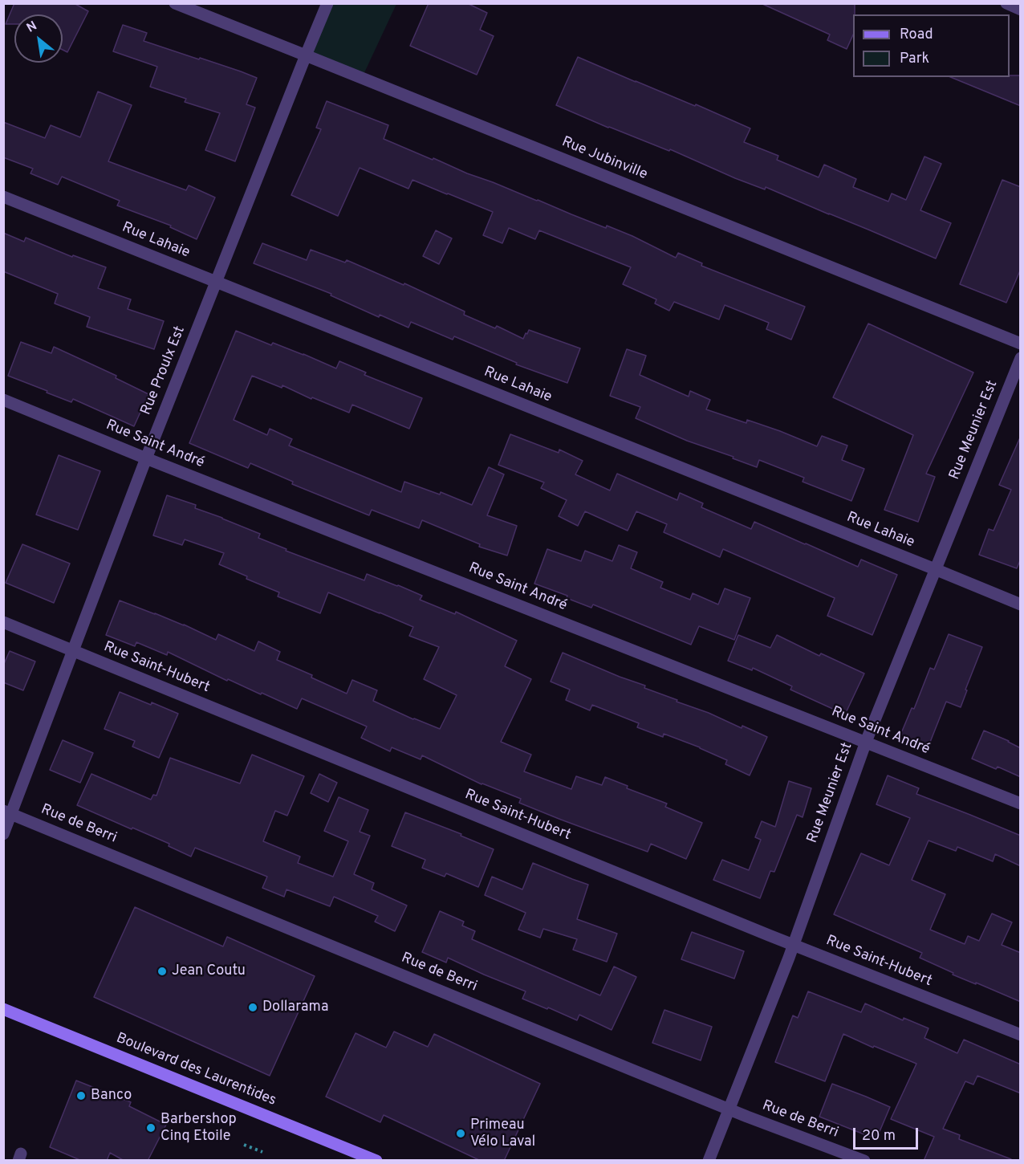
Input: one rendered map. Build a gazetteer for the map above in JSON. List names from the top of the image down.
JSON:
{
  "streets": {
    "main road": ["Boulevard des Laurentides"],
    "street": [
      "Rue Jubinville",
      "Rue Lahaie",
      "Rue Proulx Est",
      "Rue Meunier Est",
      "Rue Saint André",
      "Rue Saint-Hubert",
      "Rue de Berri"
    ]
  },
  "crossings": [
    ["Rue Jubinville", "Rue Proulx Est"],
    ["Rue Lahaie", "Rue Proulx Est"],
    ["Rue Lahaie", "Rue Meunier Est"],
    ["Rue Proulx Est", "Rue Saint André"],
    ["Rue Proulx Est", "Rue Saint-Hubert"],
    ["Rue Proulx Est", "Rue de Berri"],
    ["Rue Meunier Est", "Rue Saint André"],
    ["Rue Meunier Est", "Rue Saint-Hubert"],
    ["Rue Meunier Est", "Rue de Berri"]
  ],
  "places": [
    "Jean Coutu",
    "Dollarama",
    "Banco",
    "Barbershop Cinq Etoile",
    "Primeau Vélo Laval"
  ],
  "legend": ["Road", "Park"],
  "scale_bar": "20 m",
  "north": "top left"
}
